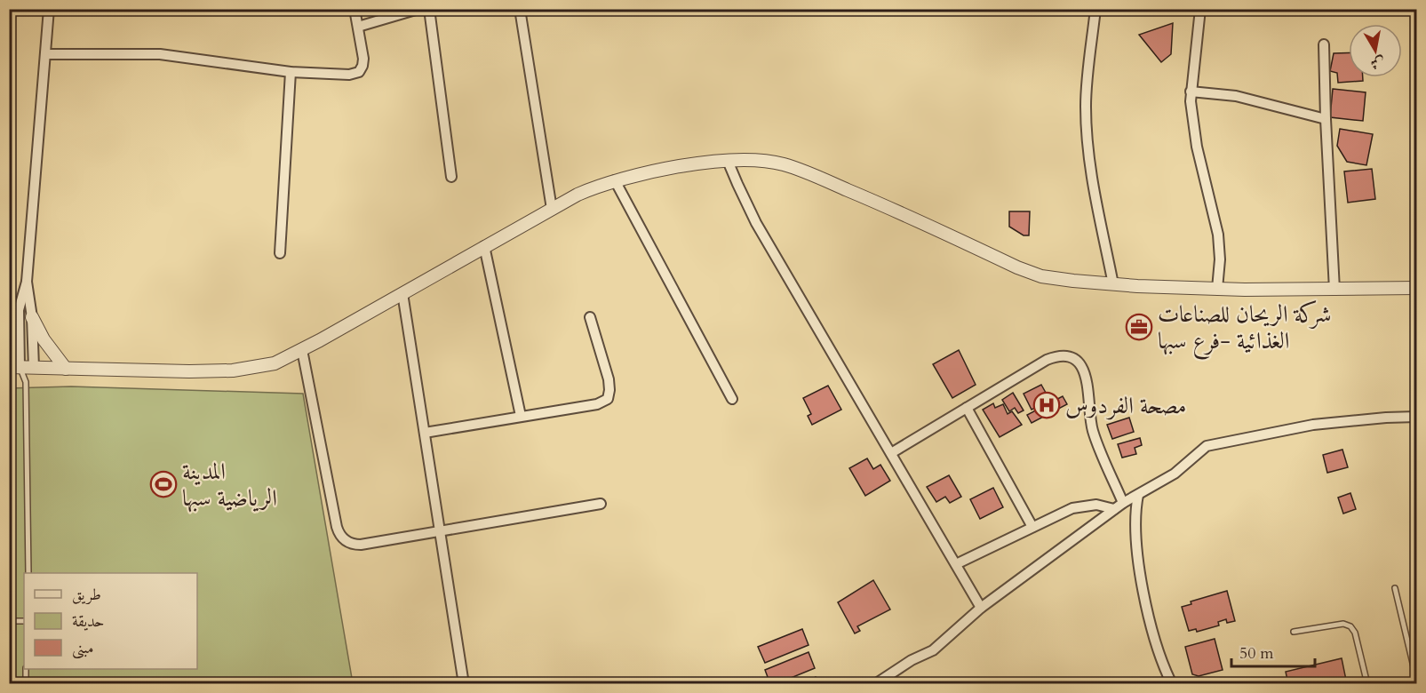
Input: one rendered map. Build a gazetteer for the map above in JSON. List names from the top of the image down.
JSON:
{
  "places": {
    "office": ["شركة الريحان للصناعات الغذائية -فرع سبها"],
    "hospital": ["مصحة الفردوس"],
    "sports": ["المدينة الرياضية سبها"]
  },
  "legend": ["طريق", "حديقة", "مبنى"],
  "scale_bar": "50 m",
  "north": "bottom"
}
